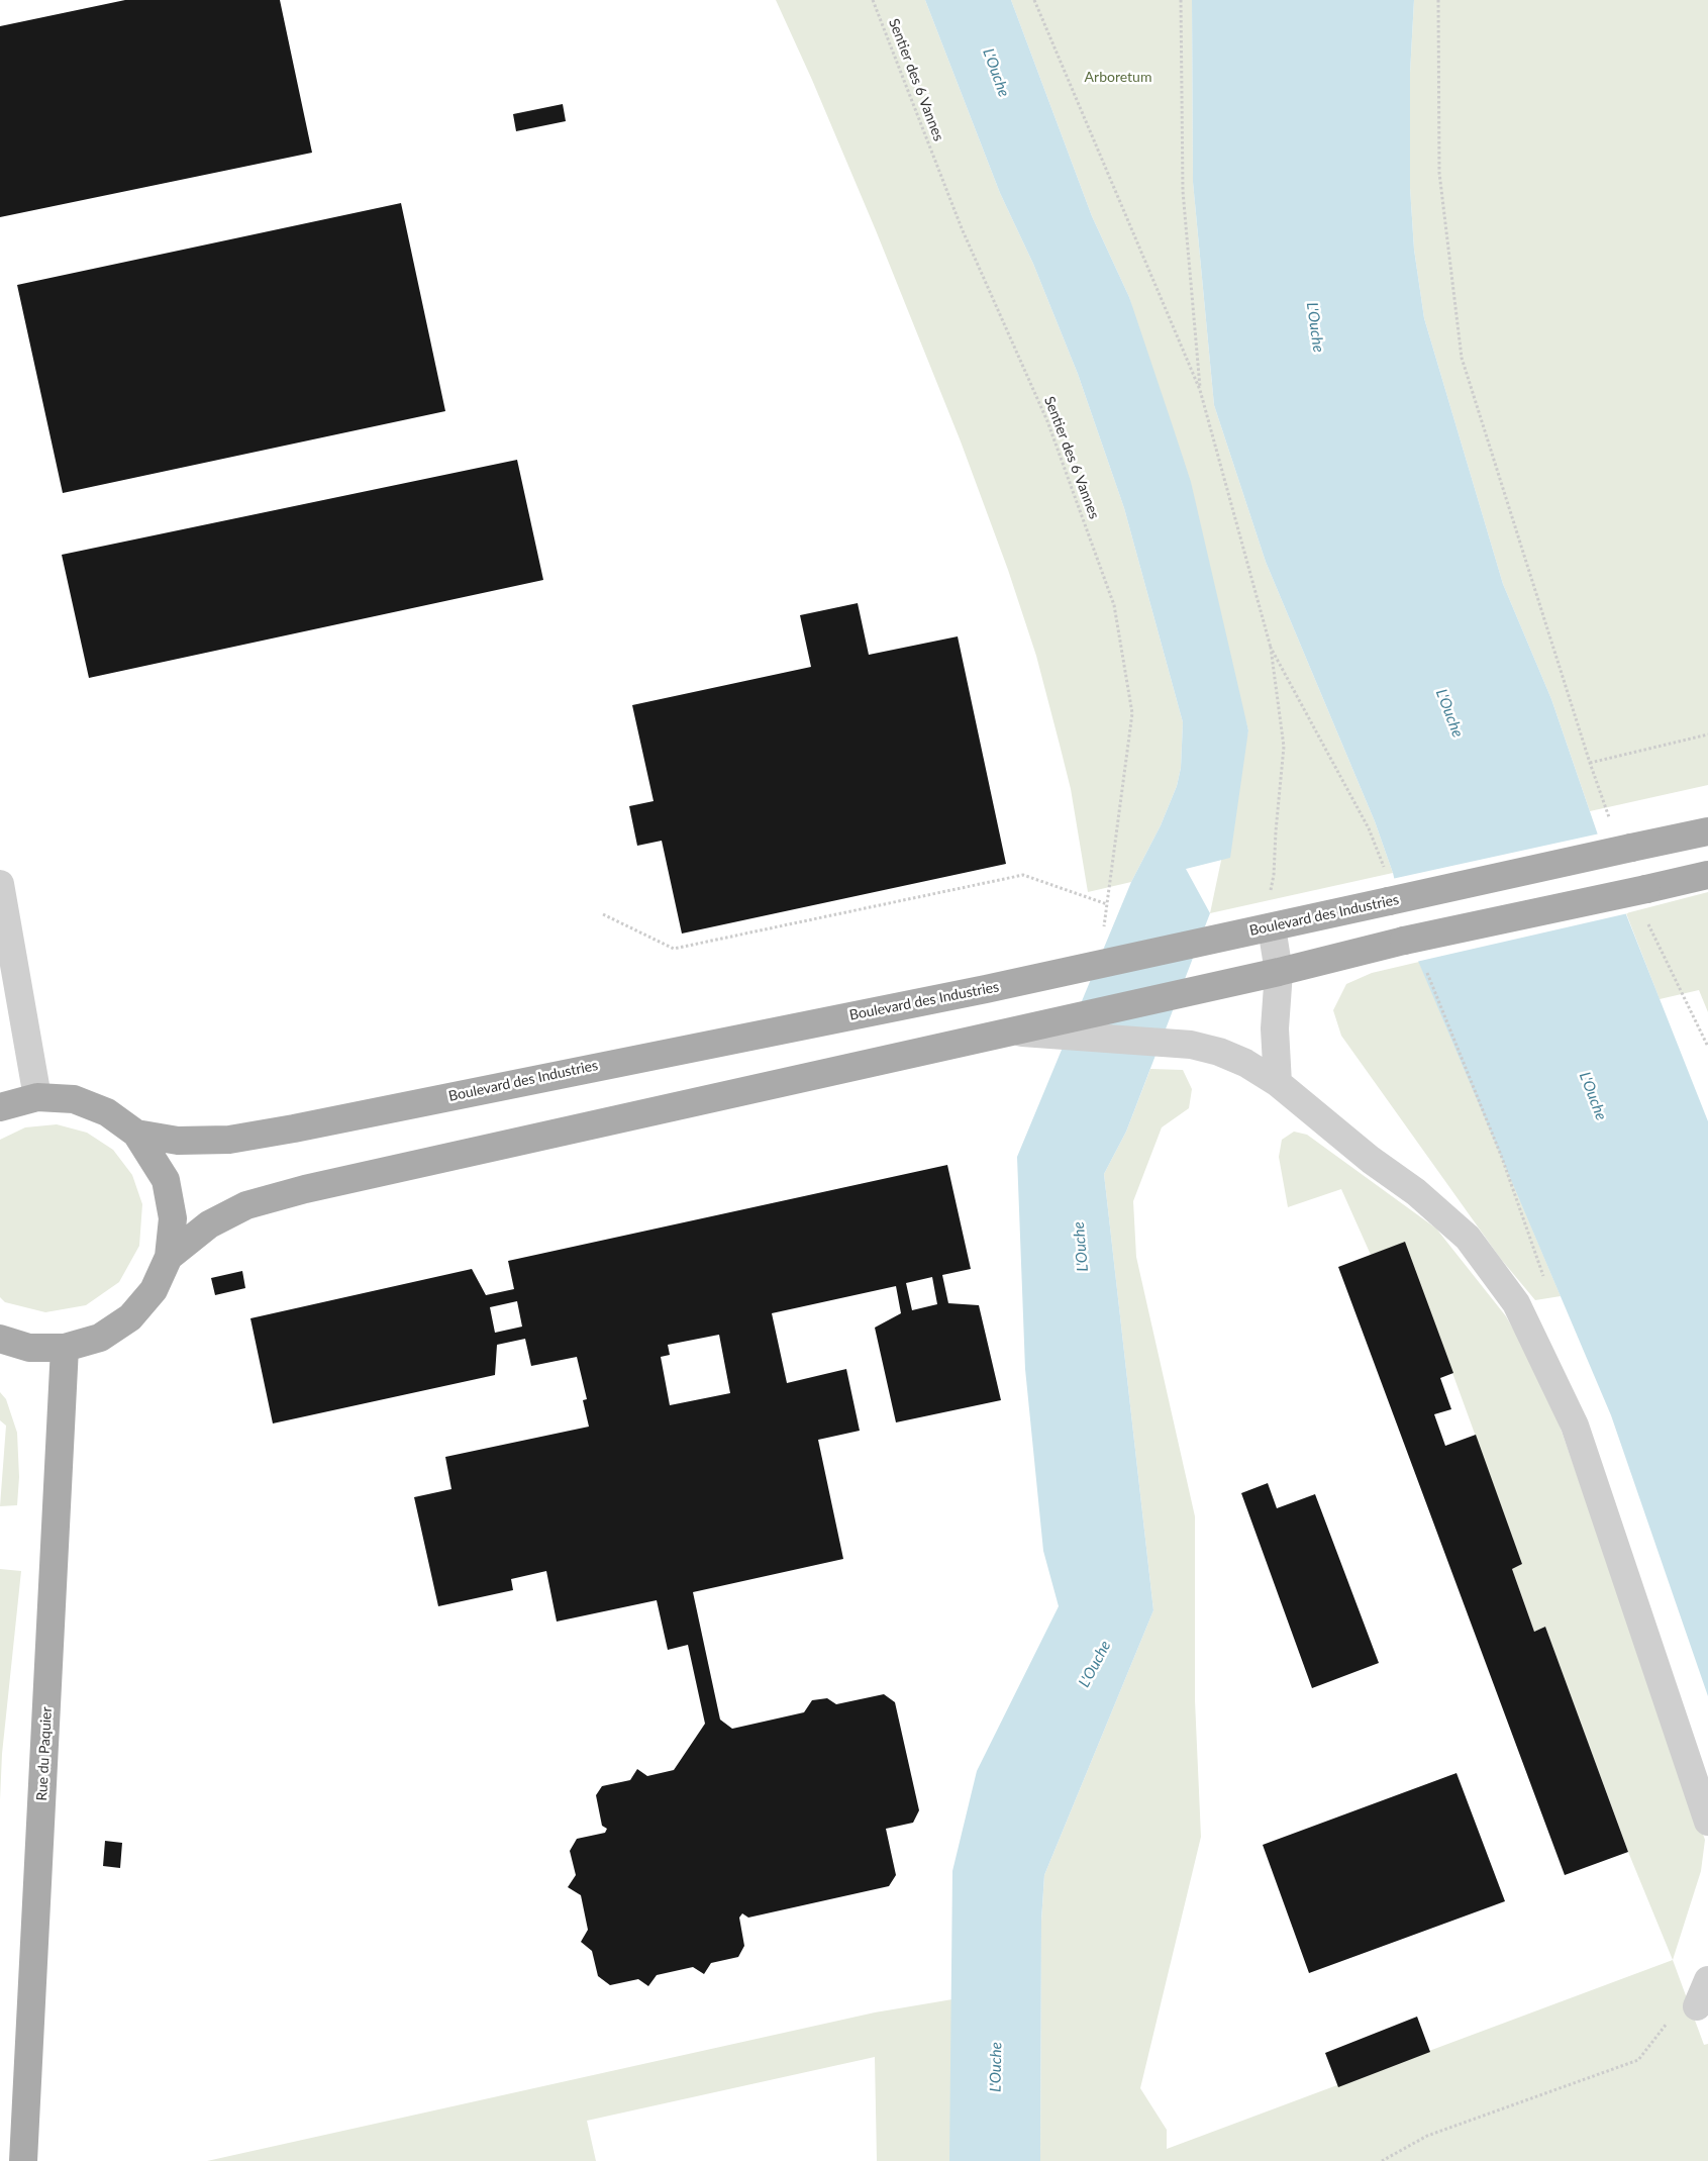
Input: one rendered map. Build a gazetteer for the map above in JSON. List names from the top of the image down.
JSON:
{
  "streets": {
    "main road": ["Boulevard des Industries", "Rue du Paquier"],
    "path": ["Sentier des 6 Vannes"]
  },
  "water": ["L'Ouche"],
  "parks": ["Arboretum"]
}
